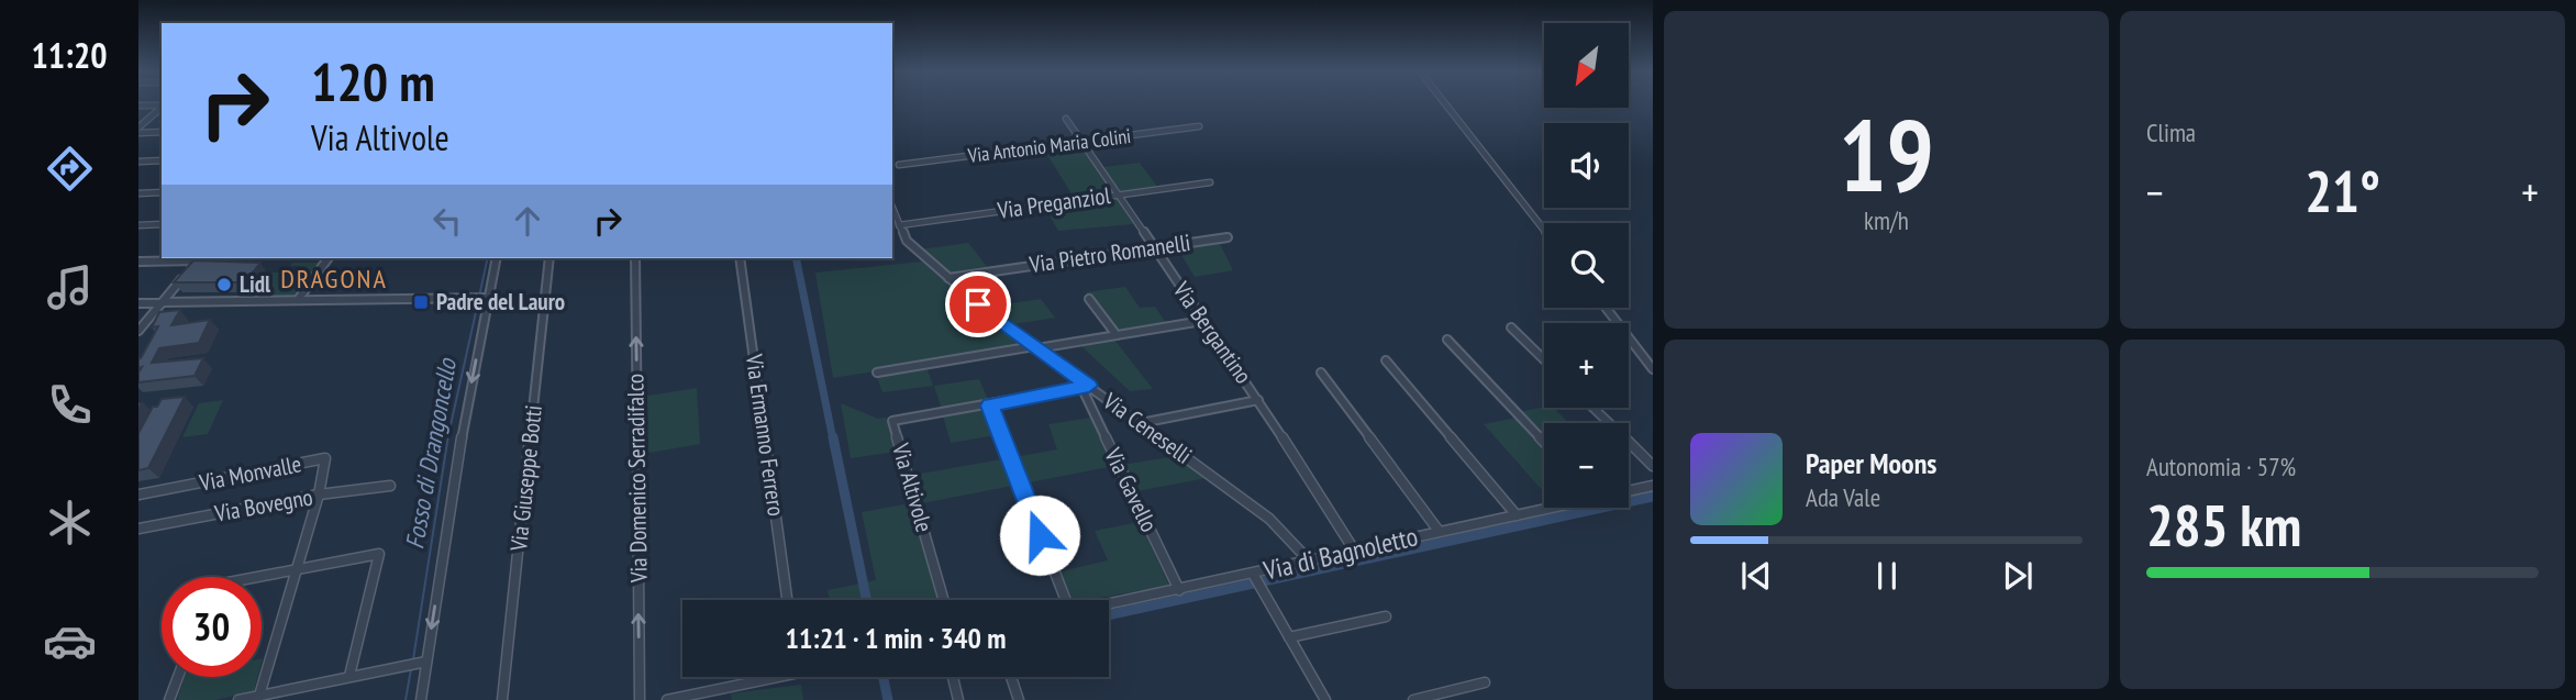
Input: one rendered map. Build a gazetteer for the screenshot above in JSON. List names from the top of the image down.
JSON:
{
  "streets": {
    "street": [
      "Via Antonio Maria Colini",
      "Via Preganziol",
      "Via Pietro Romanelli",
      "Via Bergantino",
      "Via Ceneselli",
      "Via Ermanno Ferrero",
      "Via Monvalle",
      "Via Giuseppe Botti",
      "Via Domenico Serradifalco",
      "Via Altivole",
      "Via Gavello",
      "Via Bovegno",
      "Via di Bagnoletto"
    ]
  },
  "crossings": [
    ["Via Antonio Maria Colini", "Via Bergantino"],
    ["Via Preganziol", "Via Bergantino"],
    ["Via Preganziol", "Via Ceneselli"],
    ["Via Pietro Romanelli", "Via Bergantino"],
    ["Via Pietro Romanelli", "Via Ceneselli"],
    ["Via Bergantino", "Via di Bagnoletto"],
    ["Via Ceneselli", "Via Altivole"],
    ["Via Ceneselli", "Via Gavello"],
    ["Via Ceneselli", "Via di Bagnoletto"],
    ["Via Monvalle", "Via Bovegno"],
    ["Via Altivole", "Via Gavello"],
    ["Via Gavello", "Via di Bagnoletto"]
  ],
  "one_way": ["Via Domenico Serradifalco"],
  "districts": ["DRAGONA"],
  "water": ["Fosso di Drangoncello"],
  "places": {
    "other": ["Lidl"],
    "transit": ["Padre del Lauro"]
  },
  "north": "bottom left",
  "page": {
    "tabs": "11:20",
    "tile": [
      ["19", "km/h"],
      "Clima",
      ["Autonomia · 57%", "285 km"]
    ],
    "map_buttons": ["+", "−"],
    "turn": ["120 m", "Via Altivole"],
    "heat": ["−", "21°", "+"],
    "song": ["Paper Moons", "Ada Vale"],
    "limit": "30",
    "trip": "11:21 · 1 min · 340 m"
  }
}
